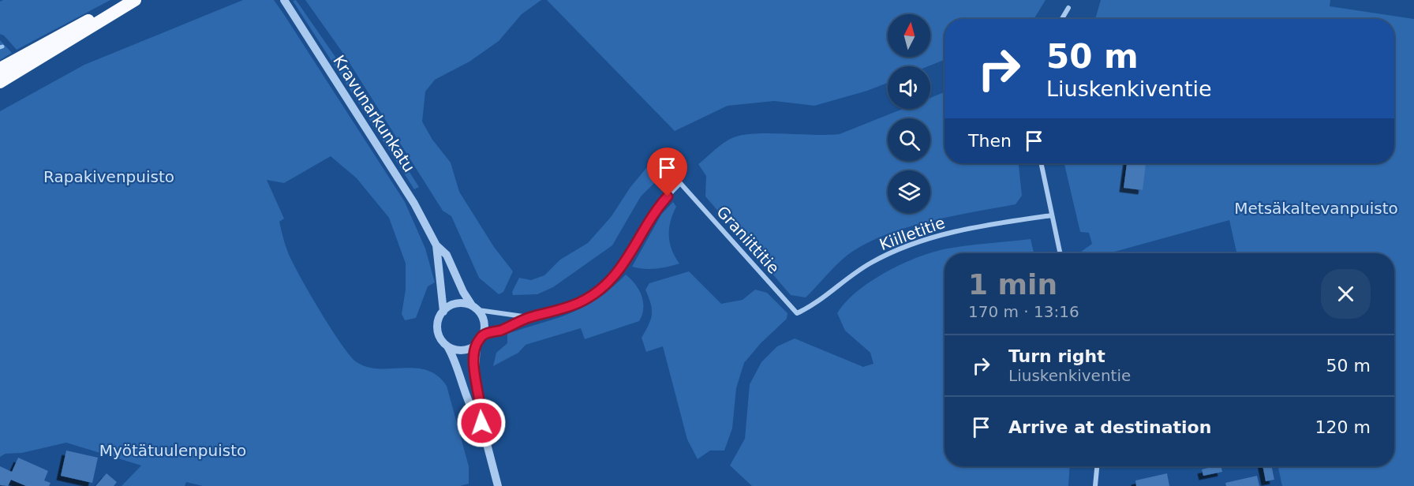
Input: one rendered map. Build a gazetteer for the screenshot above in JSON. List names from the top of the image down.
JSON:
{
  "streets": {
    "street": ["Kravunarkunkatu", "Kiilletitie", "Graniittitie"]
  },
  "crossings": [
    ["Kiilletitie", "Graniittitie"]
  ],
  "parks": ["Rapakivenpuisto", "Metsäkaltevanpuisto", "Myötätuulenpuisto"],
  "north": "top",
  "page": {
    "turn": ["50 m", "Liuskenkiventie"],
    "then": "Then",
    "heading": ["1 min", "170 m · 13:16"],
    "list": [
      {
        "name": "Turn right",
        "note": "Liuskenkiventie",
        "value": "50 m"
      },
      {
        "name": "Arrive at destination",
        "value": "120 m"
      }
    ]
  }
}
